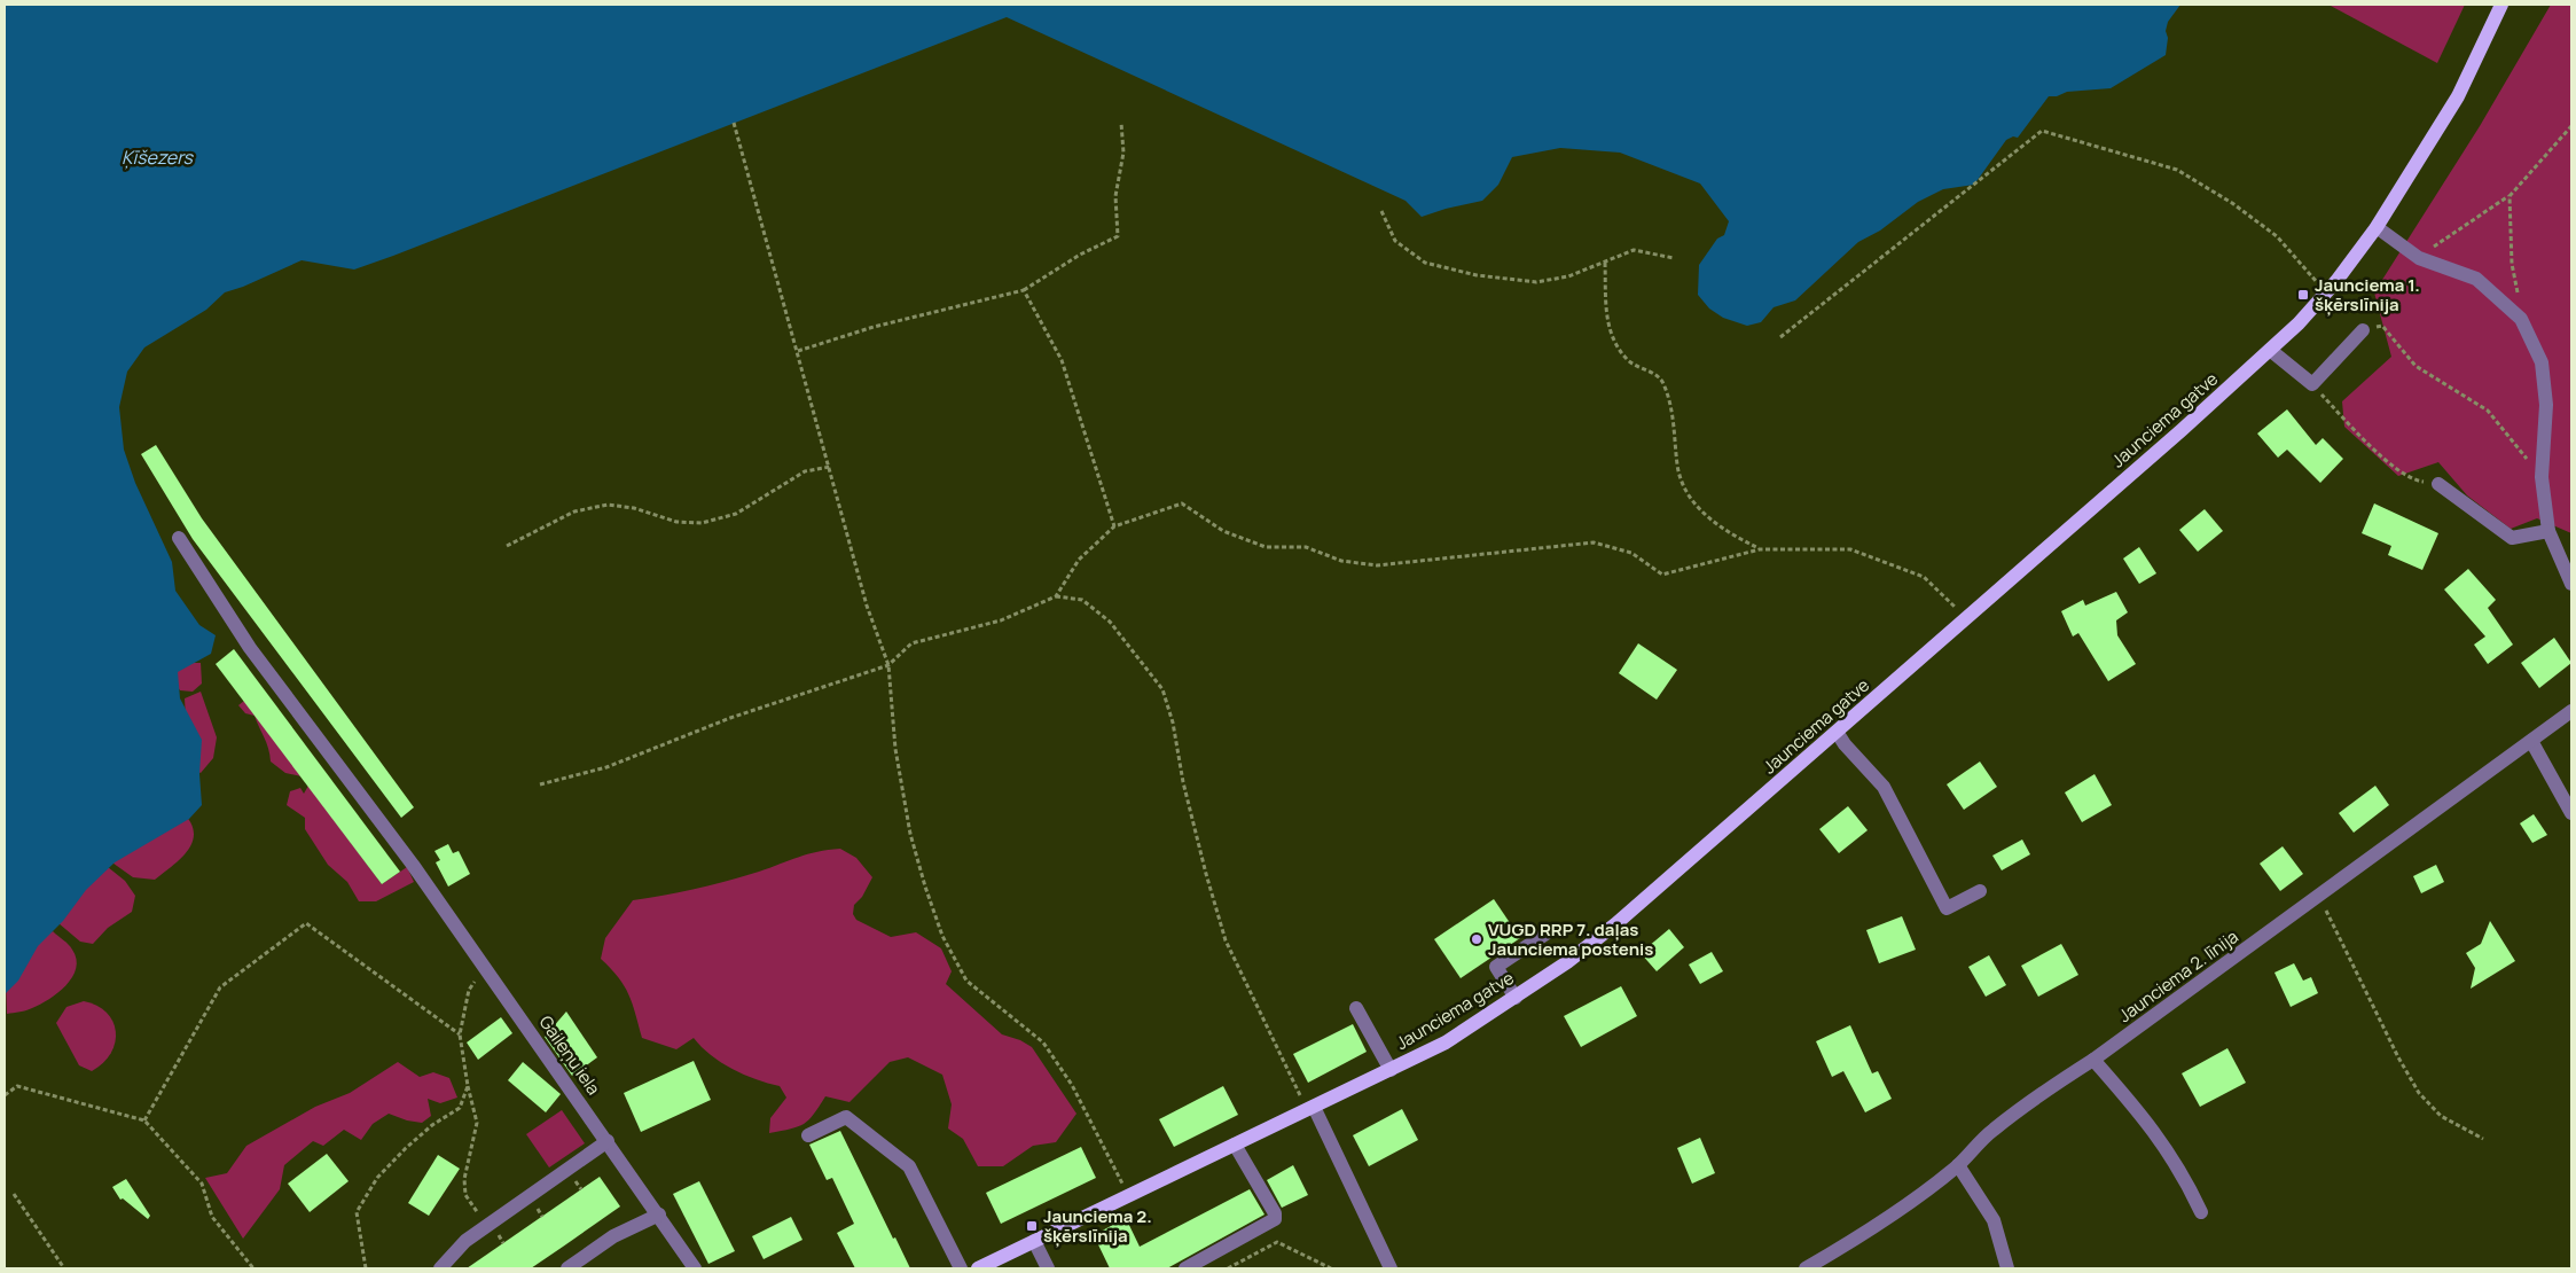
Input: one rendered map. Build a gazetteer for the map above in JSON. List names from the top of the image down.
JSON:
{
  "streets": {
    "main road": ["Jaunciema gatve"],
    "street": ["Jaunciema 2. līnija", "Gaileņu iela"]
  },
  "water": ["Ķīšezers"],
  "places": {
    "transit": ["Jaunciema 1. šķērslīnija", "Jaunciema 2. šķērslīnija"],
    "other": ["VUGD RRP 7. daļas Jaunciema postenis"]
  }
}
